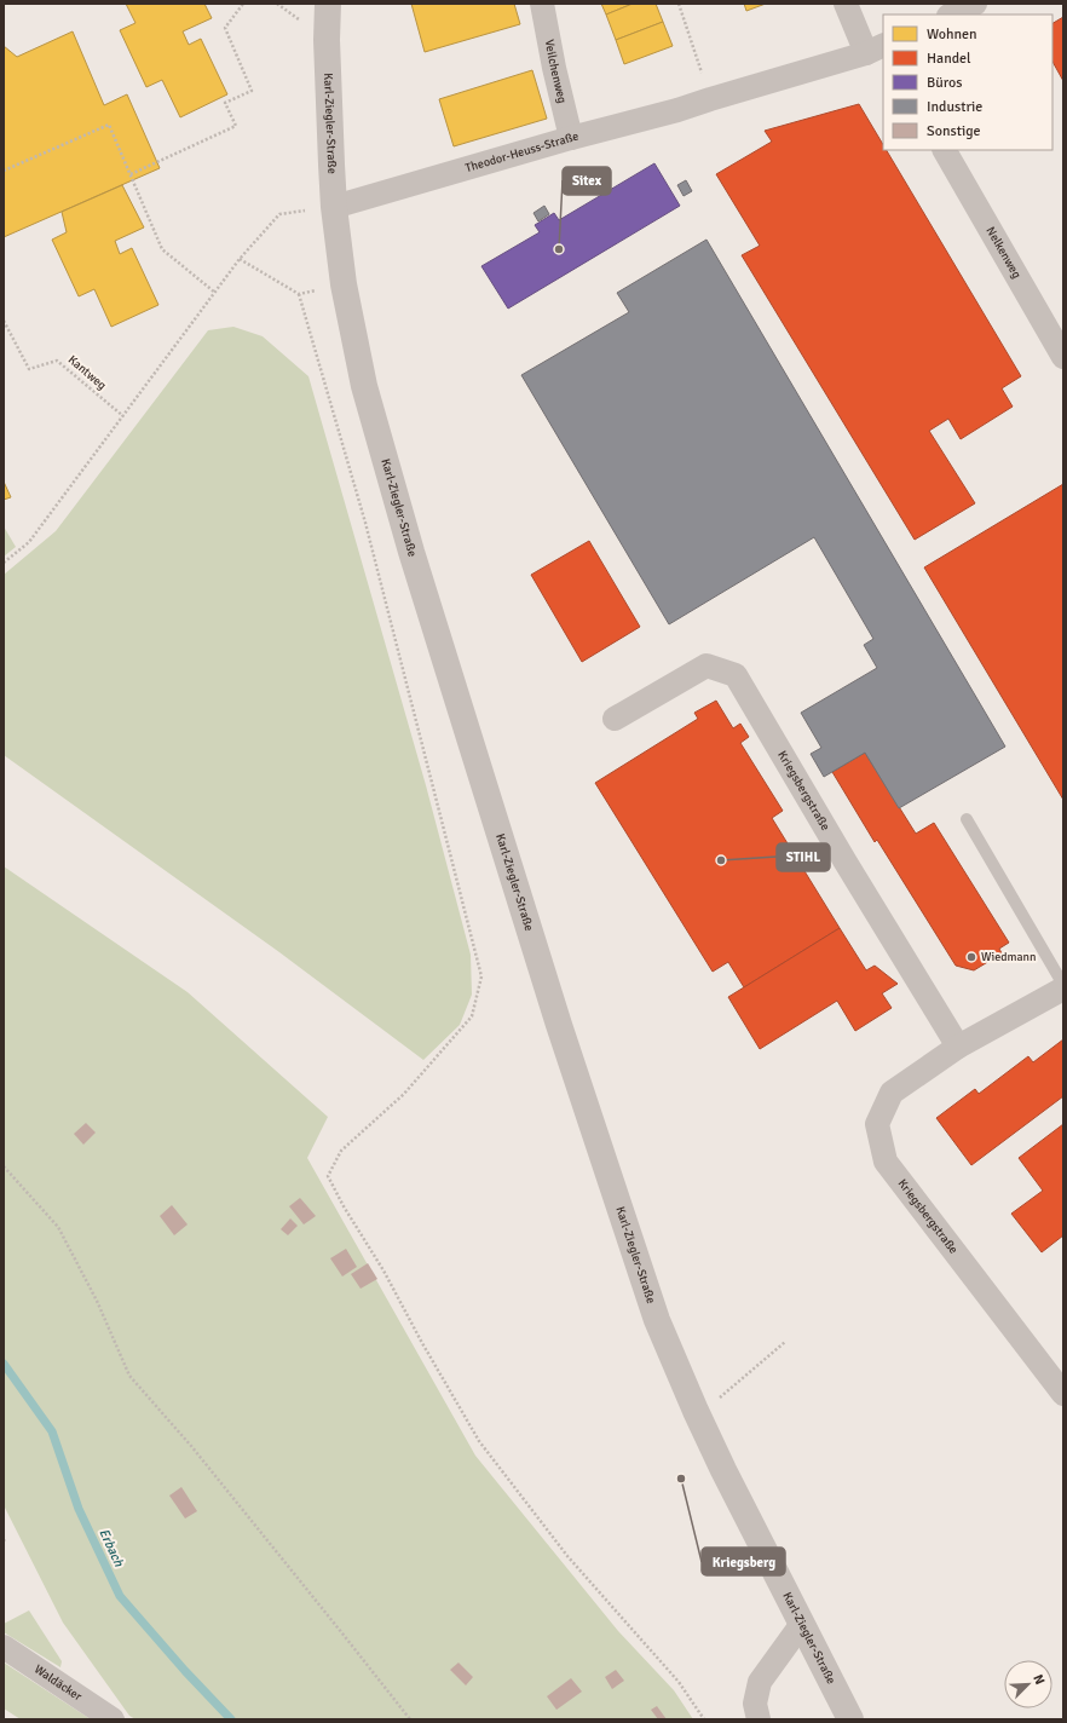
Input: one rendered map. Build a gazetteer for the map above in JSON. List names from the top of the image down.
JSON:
{
  "streets": {
    "street": [
      "Veilchenweg",
      "Karl-Ziegler-Straße",
      "Theodor-Heuss-Straße",
      "Nelkenweg",
      "Kriegsbergstraße",
      "Waldäcker"
    ],
    "path": ["Kantweg"]
  },
  "crossings": [
    ["Veilchenweg", "Theodor-Heuss-Straße"],
    ["Karl-Ziegler-Straße", "Theodor-Heuss-Straße"]
  ],
  "water": ["Erbach"],
  "places": [
    "Sitex",
    "STIHL",
    "Wiedmann",
    "Kriegsberg"
  ],
  "legend": [
    "Wohnen",
    "Handel",
    "Büros",
    "Industrie",
    "Sonstige"
  ],
  "north": "top right"
}
